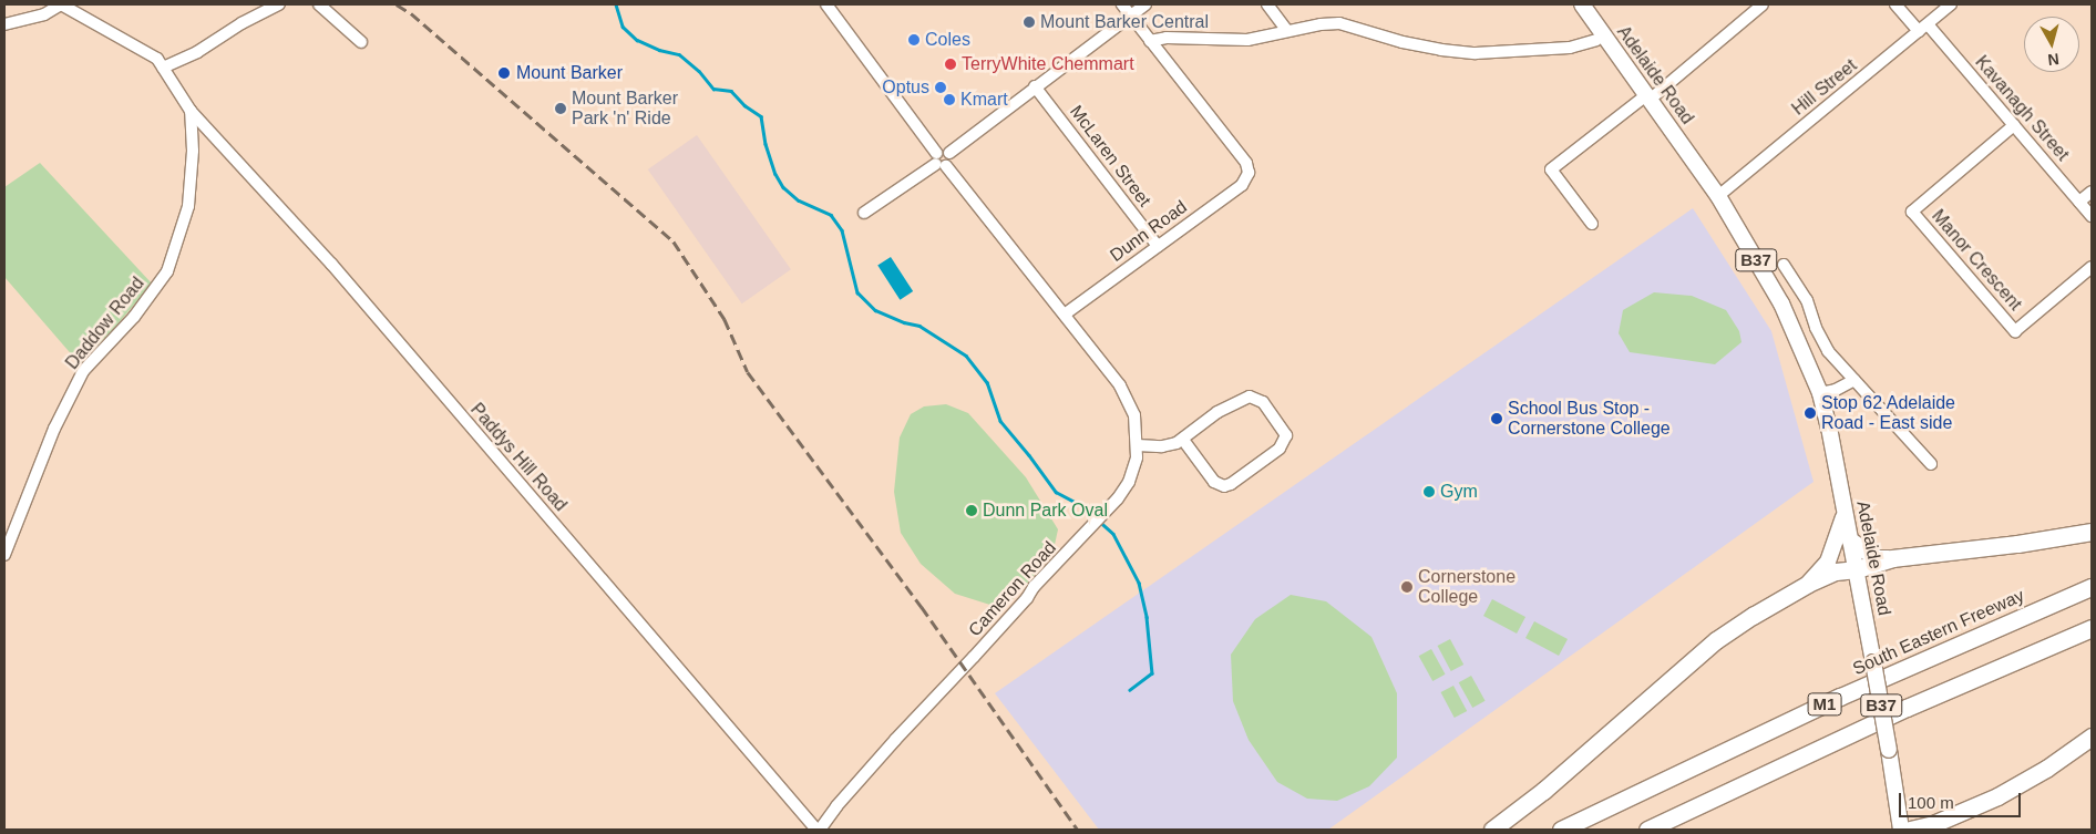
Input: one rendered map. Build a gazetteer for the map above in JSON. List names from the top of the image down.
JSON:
{
  "streets": {
    "highway": ["South Eastern Freeway", "M1"],
    "main road": ["Adelaide Road", "B37"],
    "street": [
      "Hill Street",
      "Kavanagh Street",
      "McLaren Street",
      "Dunn Road",
      "Manor Crescent",
      "Daddow Road",
      "Paddys Hill Road",
      "Cameron Road"
    ]
  },
  "crossings": [
    ["Adelaide Road", "Hill Street"],
    ["Hill Street", "Kavanagh Street"],
    ["Kavanagh Street", "Manor Crescent"],
    ["McLaren Street", "Dunn Road"],
    ["Dunn Road", "Cameron Road"],
    ["Daddow Road", "Paddys Hill Road"],
    ["Paddys Hill Road", "Cameron Road"]
  ],
  "places": [
    "Mount Barker Central",
    "Coles",
    "TerryWhite Chemmart",
    "Mount Barker",
    "Optus",
    "Kmart",
    "Mount Barker Park 'n' Ride",
    "Stop 62 Adelaide Road - East side",
    "School Bus Stop - Cornerstone College",
    "Gym",
    "Dunn Park Oval",
    "Cornerstone College"
  ],
  "scale_bar": "100 m",
  "north": "bottom"
}
